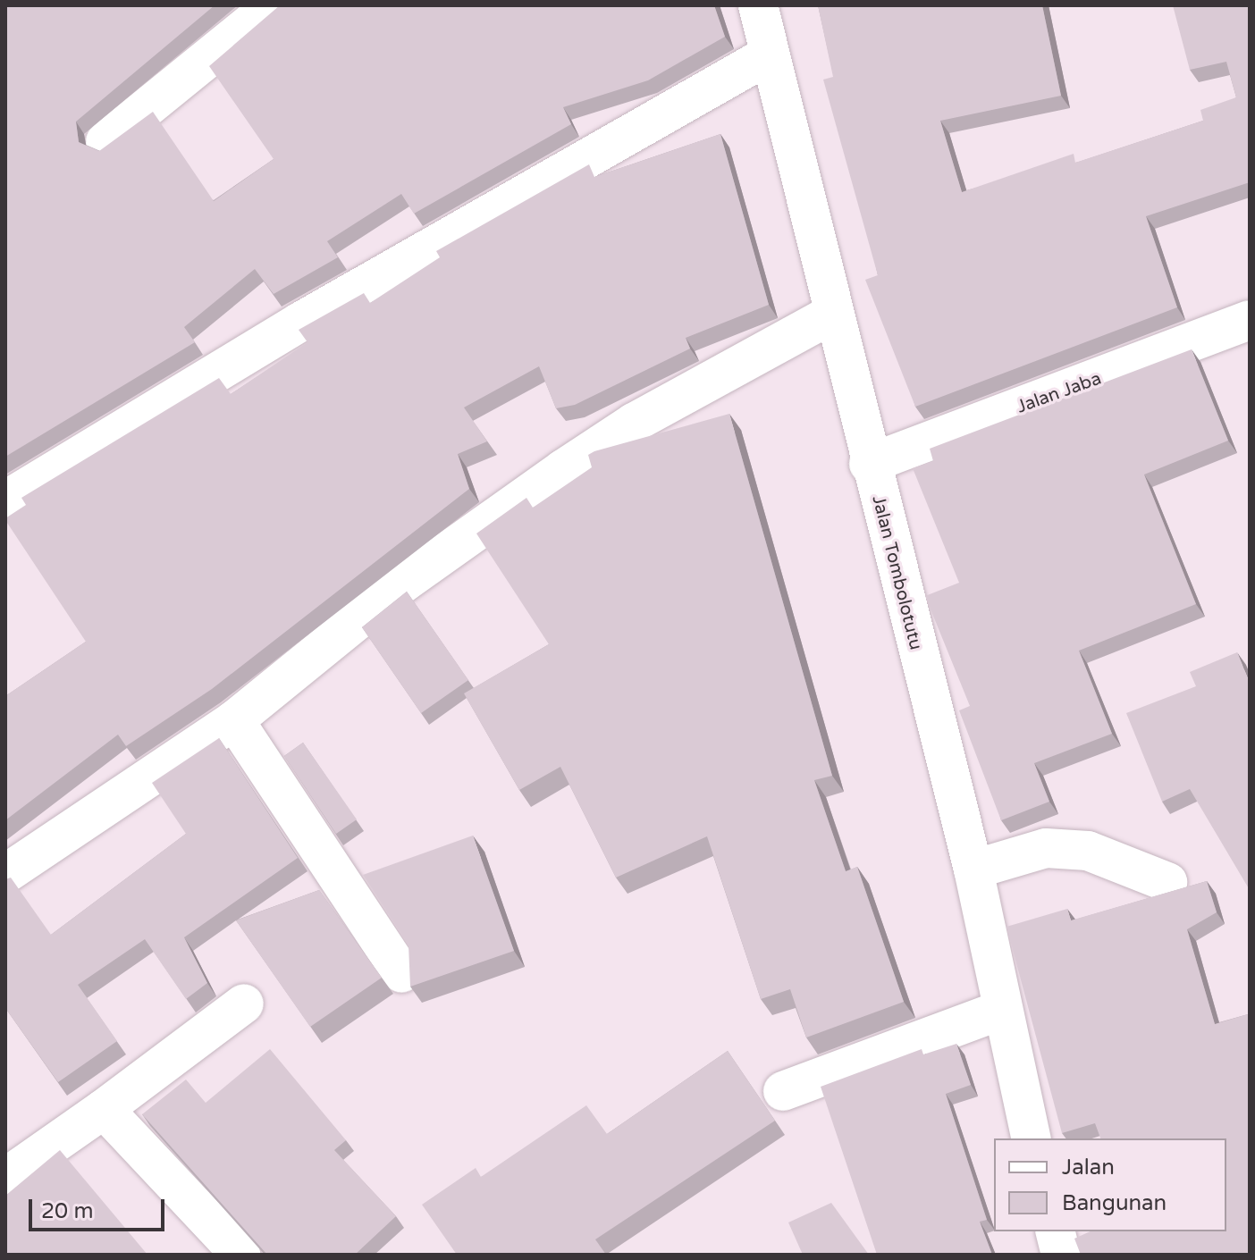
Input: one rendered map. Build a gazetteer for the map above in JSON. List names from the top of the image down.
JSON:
{
  "streets": {
    "street": ["Jalan Jaba", "Jalan Tombolotutu"]
  },
  "crossings": [
    ["Jalan Jaba", "Jalan Tombolotutu"]
  ],
  "legend": ["Jalan", "Bangunan"],
  "scale_bar": "20 m"
}
